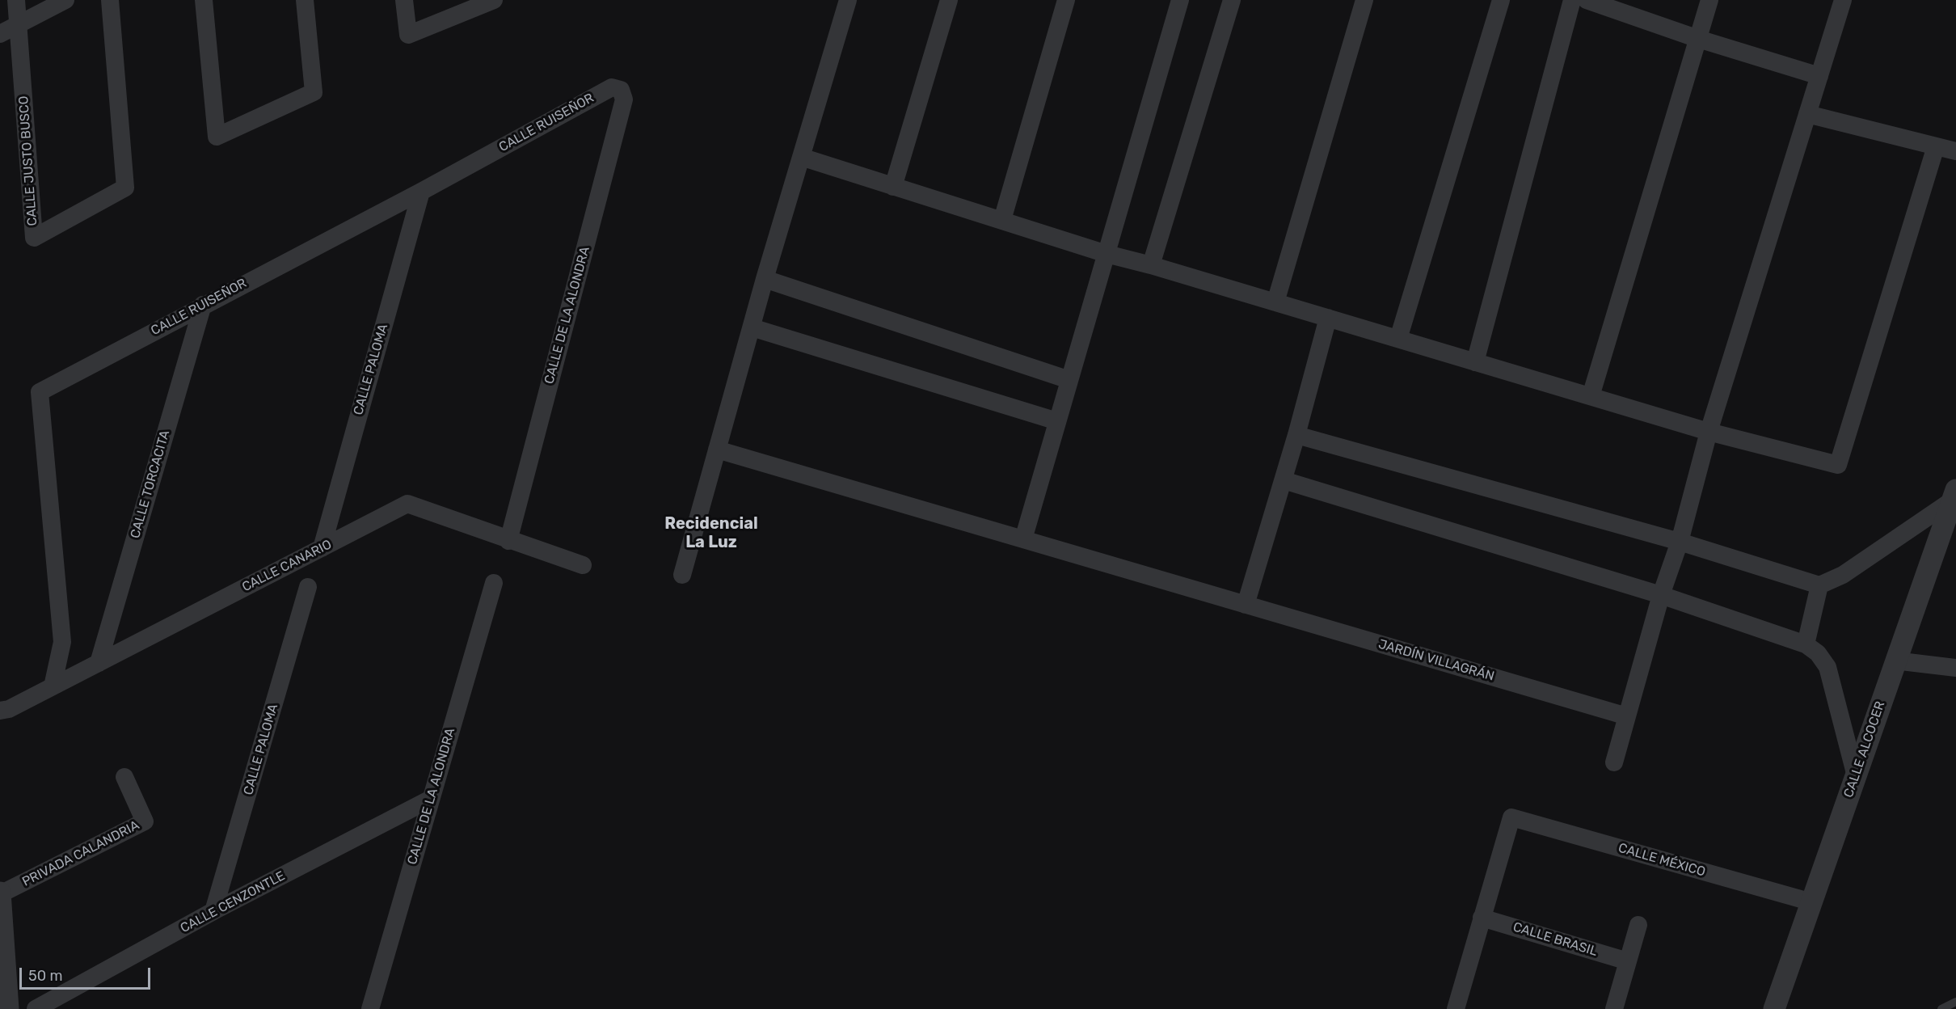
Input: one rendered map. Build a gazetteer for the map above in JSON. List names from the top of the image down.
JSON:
{
  "streets": {
    "street": [
      "CALLE RUISEÑOR",
      "CALLE JUSTO BUSCO",
      "CALLE DE LA ALONDRA",
      "CALLE PALOMA",
      "CALLE TORCACITA",
      "CALLE CANARIO",
      "JARDÍN VILLAGRÁN",
      "CALLE ALCOCER",
      "PRIVADA CALANDRIA",
      "CALLE MÉXICO",
      "CALLE CENZONTLE",
      "CALLE BRASIL"
    ]
  },
  "crossings": [
    ["CALLE RUISEÑOR", "CALLE DE LA ALONDRA"],
    ["CALLE RUISEÑOR", "CALLE PALOMA"],
    ["CALLE RUISEÑOR", "CALLE TORCACITA"],
    ["CALLE RUISEÑOR", "CALLE CANARIO"],
    ["CALLE DE LA ALONDRA", "CALLE CANARIO"],
    ["CALLE DE LA ALONDRA", "CALLE CENZONTLE"],
    ["CALLE PALOMA", "CALLE CANARIO"],
    ["CALLE PALOMA", "CALLE CENZONTLE"],
    ["CALLE TORCACITA", "CALLE CANARIO"],
    ["CALLE ALCOCER", "CALLE MÉXICO"],
    ["CALLE MÉXICO", "CALLE BRASIL"]
  ],
  "districts": ["Recidencial La Luz"],
  "scale_bar": "50 m"
}
